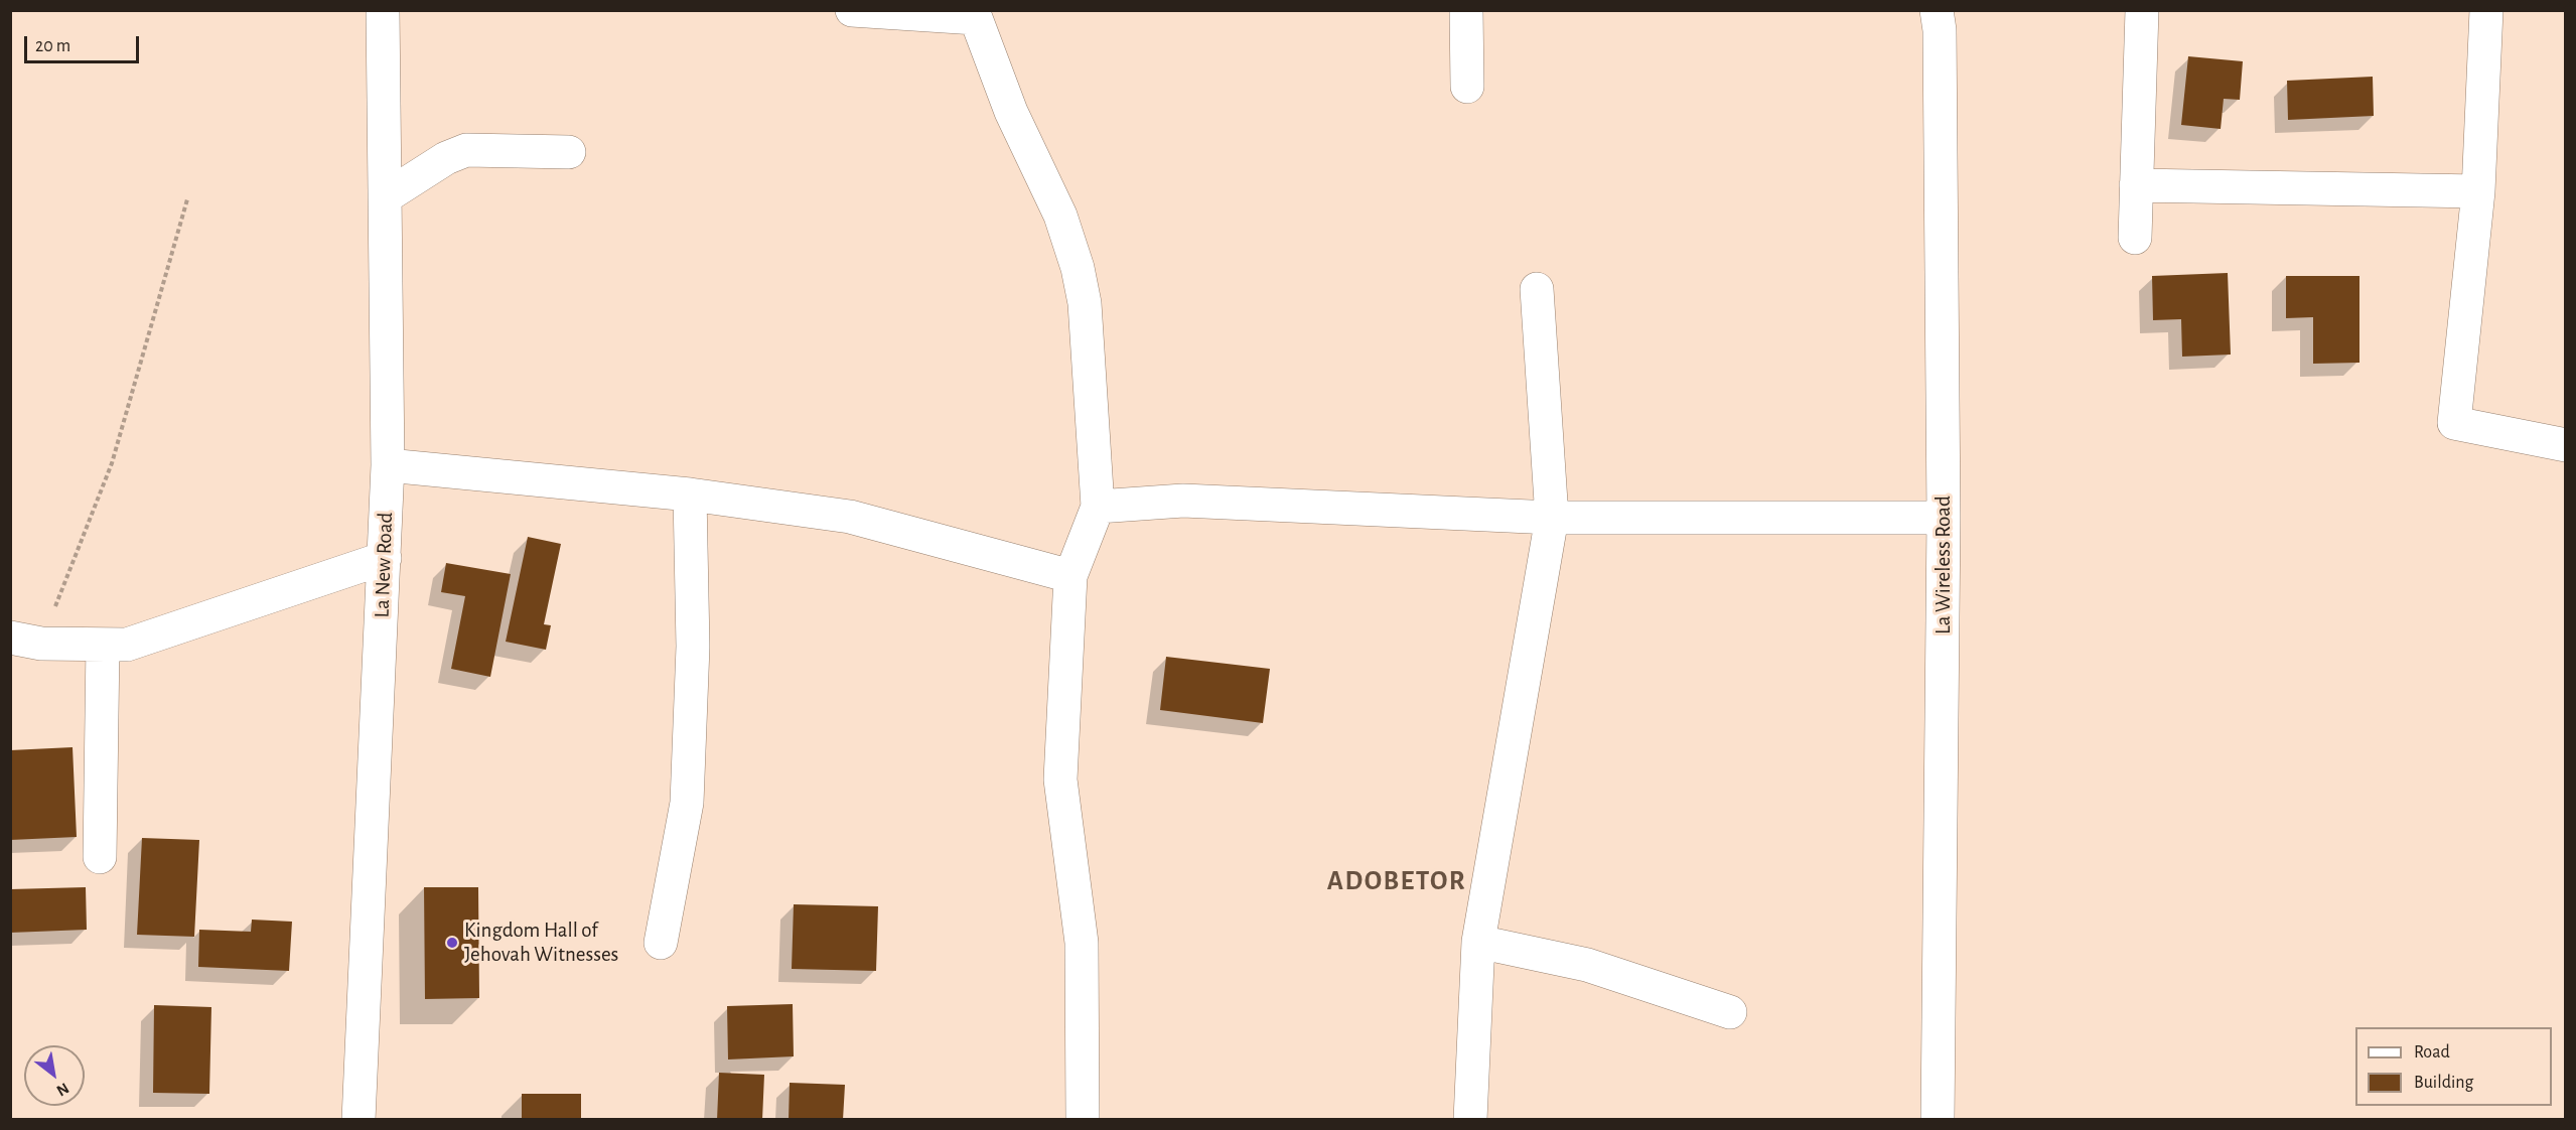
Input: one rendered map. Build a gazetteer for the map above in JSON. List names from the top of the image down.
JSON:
{
  "streets": {
    "street": ["La New Road", "La Wireless Road"]
  },
  "districts": ["ADOBETOR"],
  "places": ["Kingdom Hall of Jehovah Witnesses"],
  "legend": ["Road", "Building"],
  "scale_bar": "20 m",
  "north": "bottom right"
}
